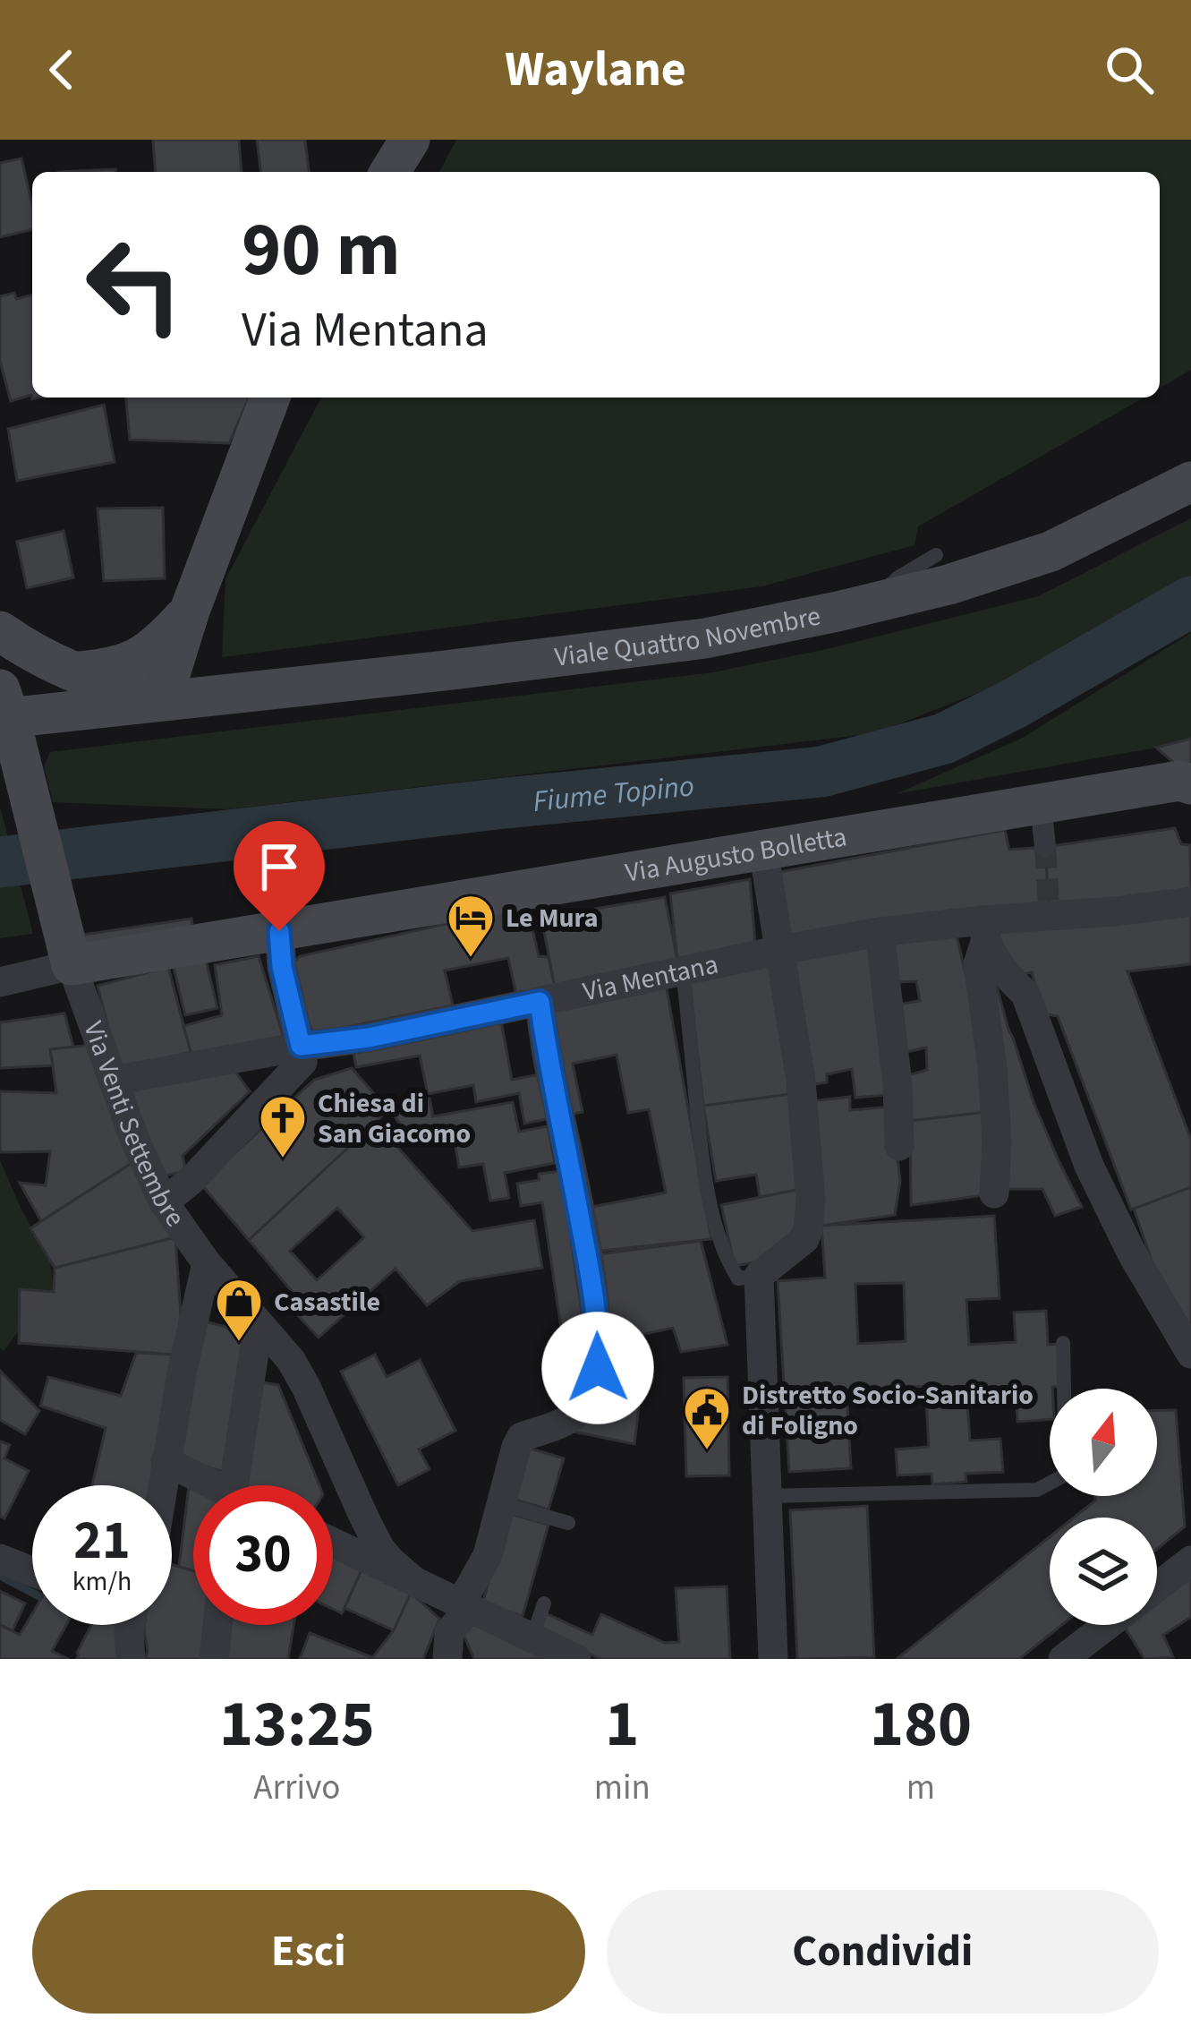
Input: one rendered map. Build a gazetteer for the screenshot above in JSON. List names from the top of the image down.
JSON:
{
  "streets": {
    "main road": ["Viale Quattro Novembre", "Via Augusto Bolletta", "Via Venti Settembre"],
    "street": ["Via Mentana"]
  },
  "crossings": [
    ["Viale Quattro Novembre", "Via Venti Settembre"],
    ["Via Augusto Bolletta", "Via Venti Settembre"],
    ["Via Mentana", "Via Venti Settembre"]
  ],
  "water": ["Fiume Topino"],
  "places": {
    "hotel": ["Le Mura"],
    "church": ["Chiesa di San Giacomo"],
    "shop": ["Casastile"],
    "public building": ["Distretto Socio-Sanitario di Foligno"]
  },
  "north": "top",
  "page": {
    "header": "Waylane",
    "turn": ["90 m", "Via Mentana"],
    "speed": "21 km/h",
    "limit": "30",
    "eta": [
      "13:25",
      "Arrivo",
      "1",
      "min",
      "180",
      "m"
    ],
    "buttons": ["Esci", "Condividi"]
  }
}
